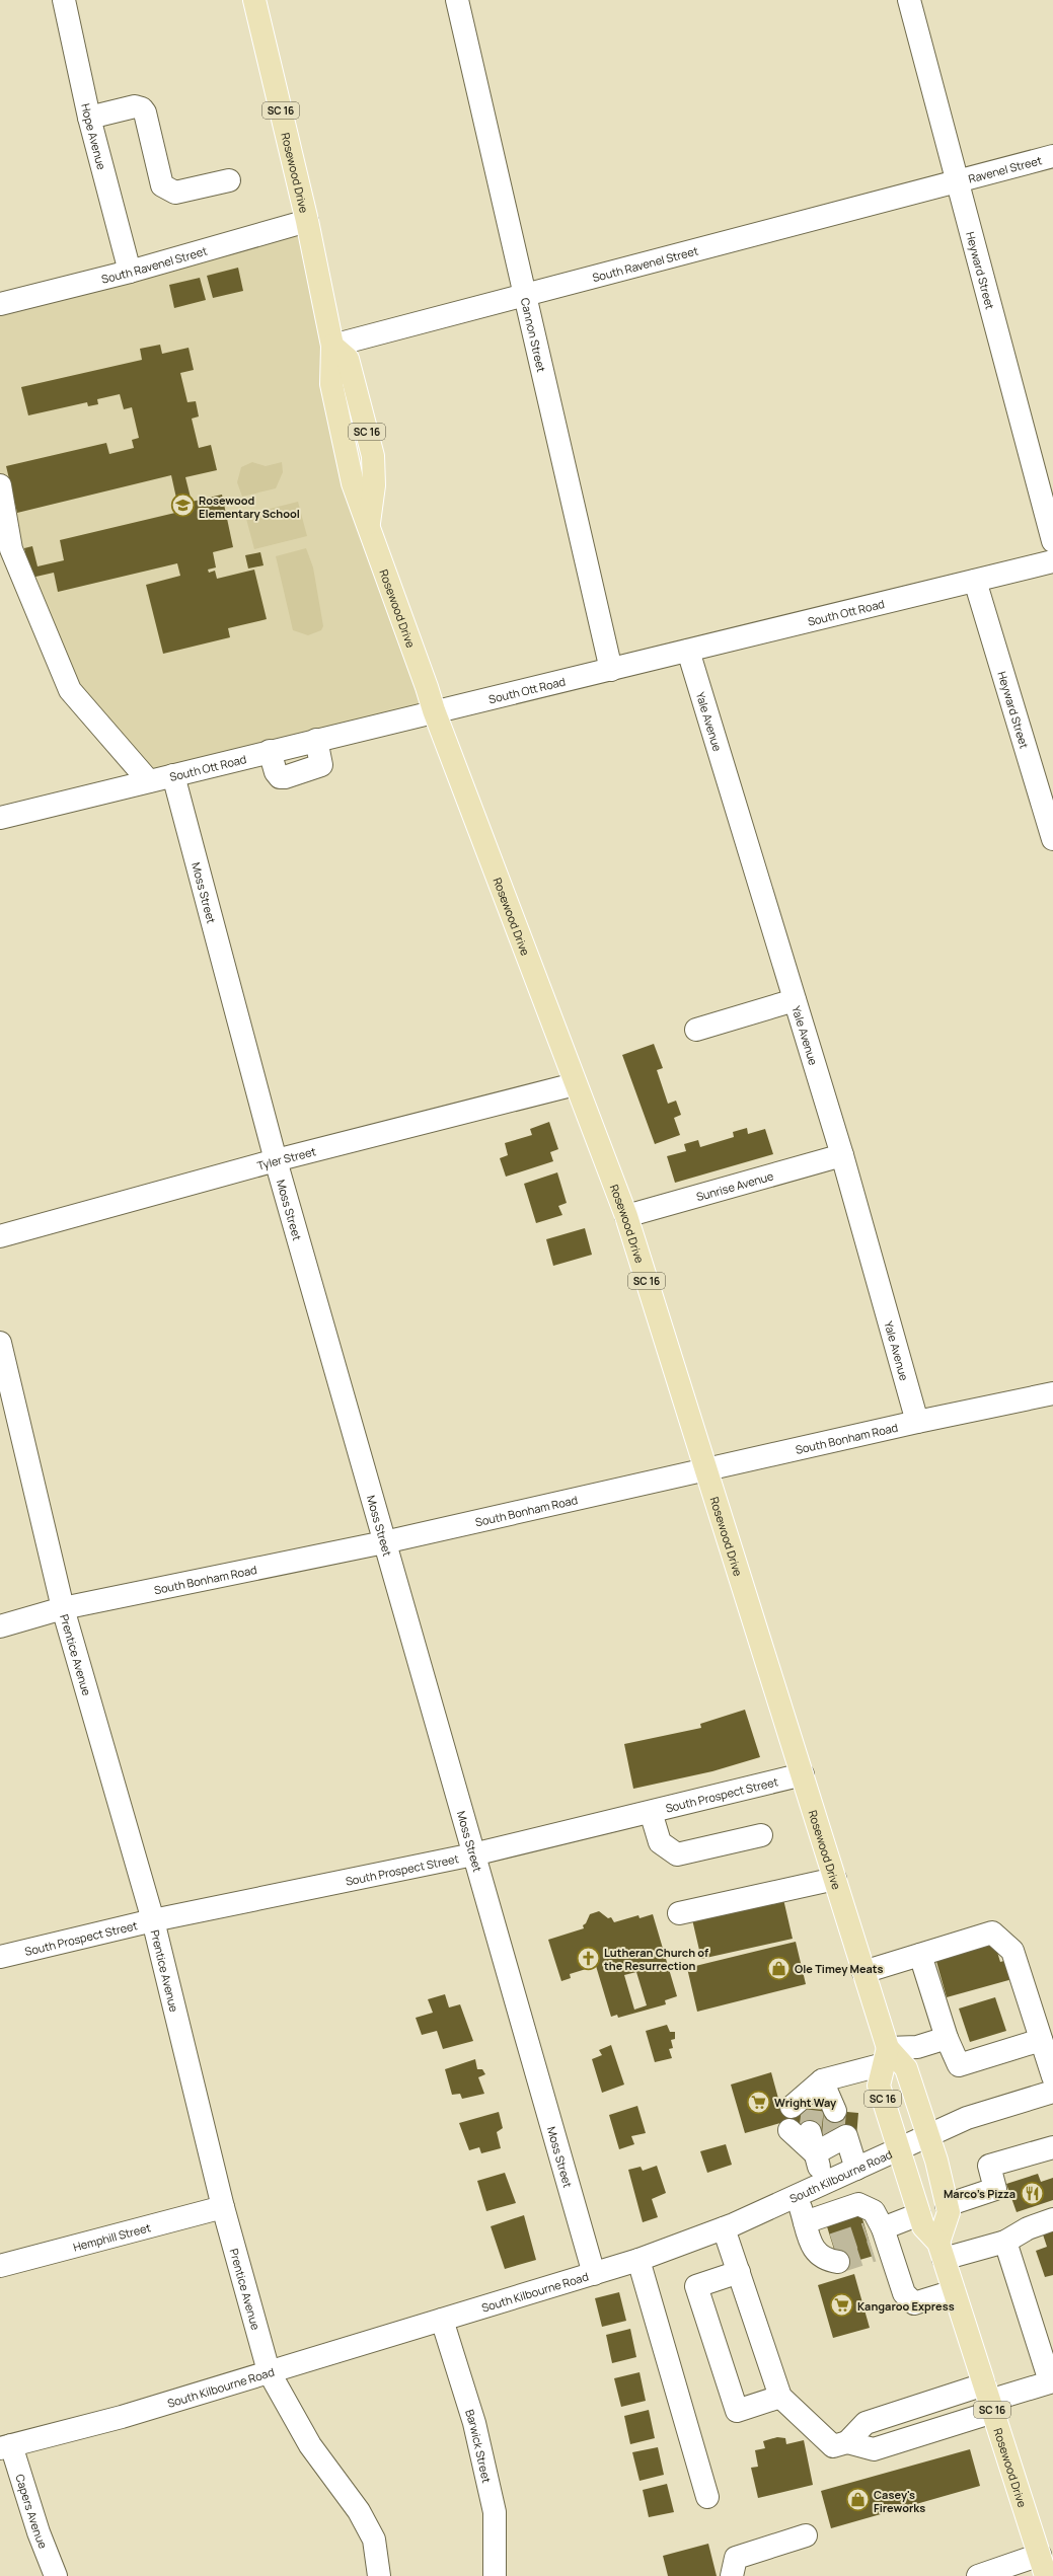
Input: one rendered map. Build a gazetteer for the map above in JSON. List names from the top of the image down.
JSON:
{
  "streets": {
    "main road": ["SC 16", "Rosewood Drive"],
    "street": [
      "Hope Avenue",
      "Ravenel Street",
      "South Ravenel Street",
      "Heyward Street",
      "Cannon Street",
      "South Ott Road",
      "Yale Avenue",
      "Moss Street",
      "Tyler Street",
      "Sunrise Avenue",
      "South Bonham Road",
      "Prentice Avenue",
      "South Prospect Street",
      "South Kilbourne Road",
      "Hemphill Street",
      "Barwick Street",
      "Capers Avenue"
    ]
  },
  "crossings": [
    ["Hope Avenue", "South Ravenel Street"],
    ["Ravenel Street", "South Ravenel Street"],
    ["Ravenel Street", "Heyward Street"],
    ["Rosewood Drive", "South Ravenel Street"],
    ["Rosewood Drive", "South Ott Road"],
    ["Rosewood Drive", "Tyler Street"],
    ["Rosewood Drive", "Sunrise Avenue"],
    ["Rosewood Drive", "South Bonham Road"],
    ["Rosewood Drive", "South Prospect Street"],
    ["Rosewood Drive", "South Kilbourne Road"],
    ["South Ravenel Street", "Heyward Street"],
    ["South Ravenel Street", "Cannon Street"],
    ["Heyward Street", "South Ott Road"],
    ["Cannon Street", "South Ott Road"],
    ["South Ott Road", "Yale Avenue"],
    ["South Ott Road", "Moss Street"],
    ["Yale Avenue", "Sunrise Avenue"],
    ["Yale Avenue", "South Bonham Road"],
    ["Moss Street", "Tyler Street"],
    ["Moss Street", "South Bonham Road"],
    ["Moss Street", "South Prospect Street"],
    ["Moss Street", "South Kilbourne Road"],
    ["South Bonham Road", "Prentice Avenue"],
    ["Prentice Avenue", "South Prospect Street"],
    ["Prentice Avenue", "South Kilbourne Road"],
    ["Prentice Avenue", "Hemphill Street"],
    ["South Kilbourne Road", "Barwick Street"],
    ["South Kilbourne Road", "Capers Avenue"]
  ],
  "places": {
    "school or university": ["Rosewood Elementary School"],
    "church": ["Lutheran Church of the Resurrection"],
    "shop": ["Ole Timey Meats", "Casey's Fireworks"],
    "supermarket": ["Wright Way", "Kangaroo Express"],
    "restaurant": ["Marco's Pizza"]
  }
}
